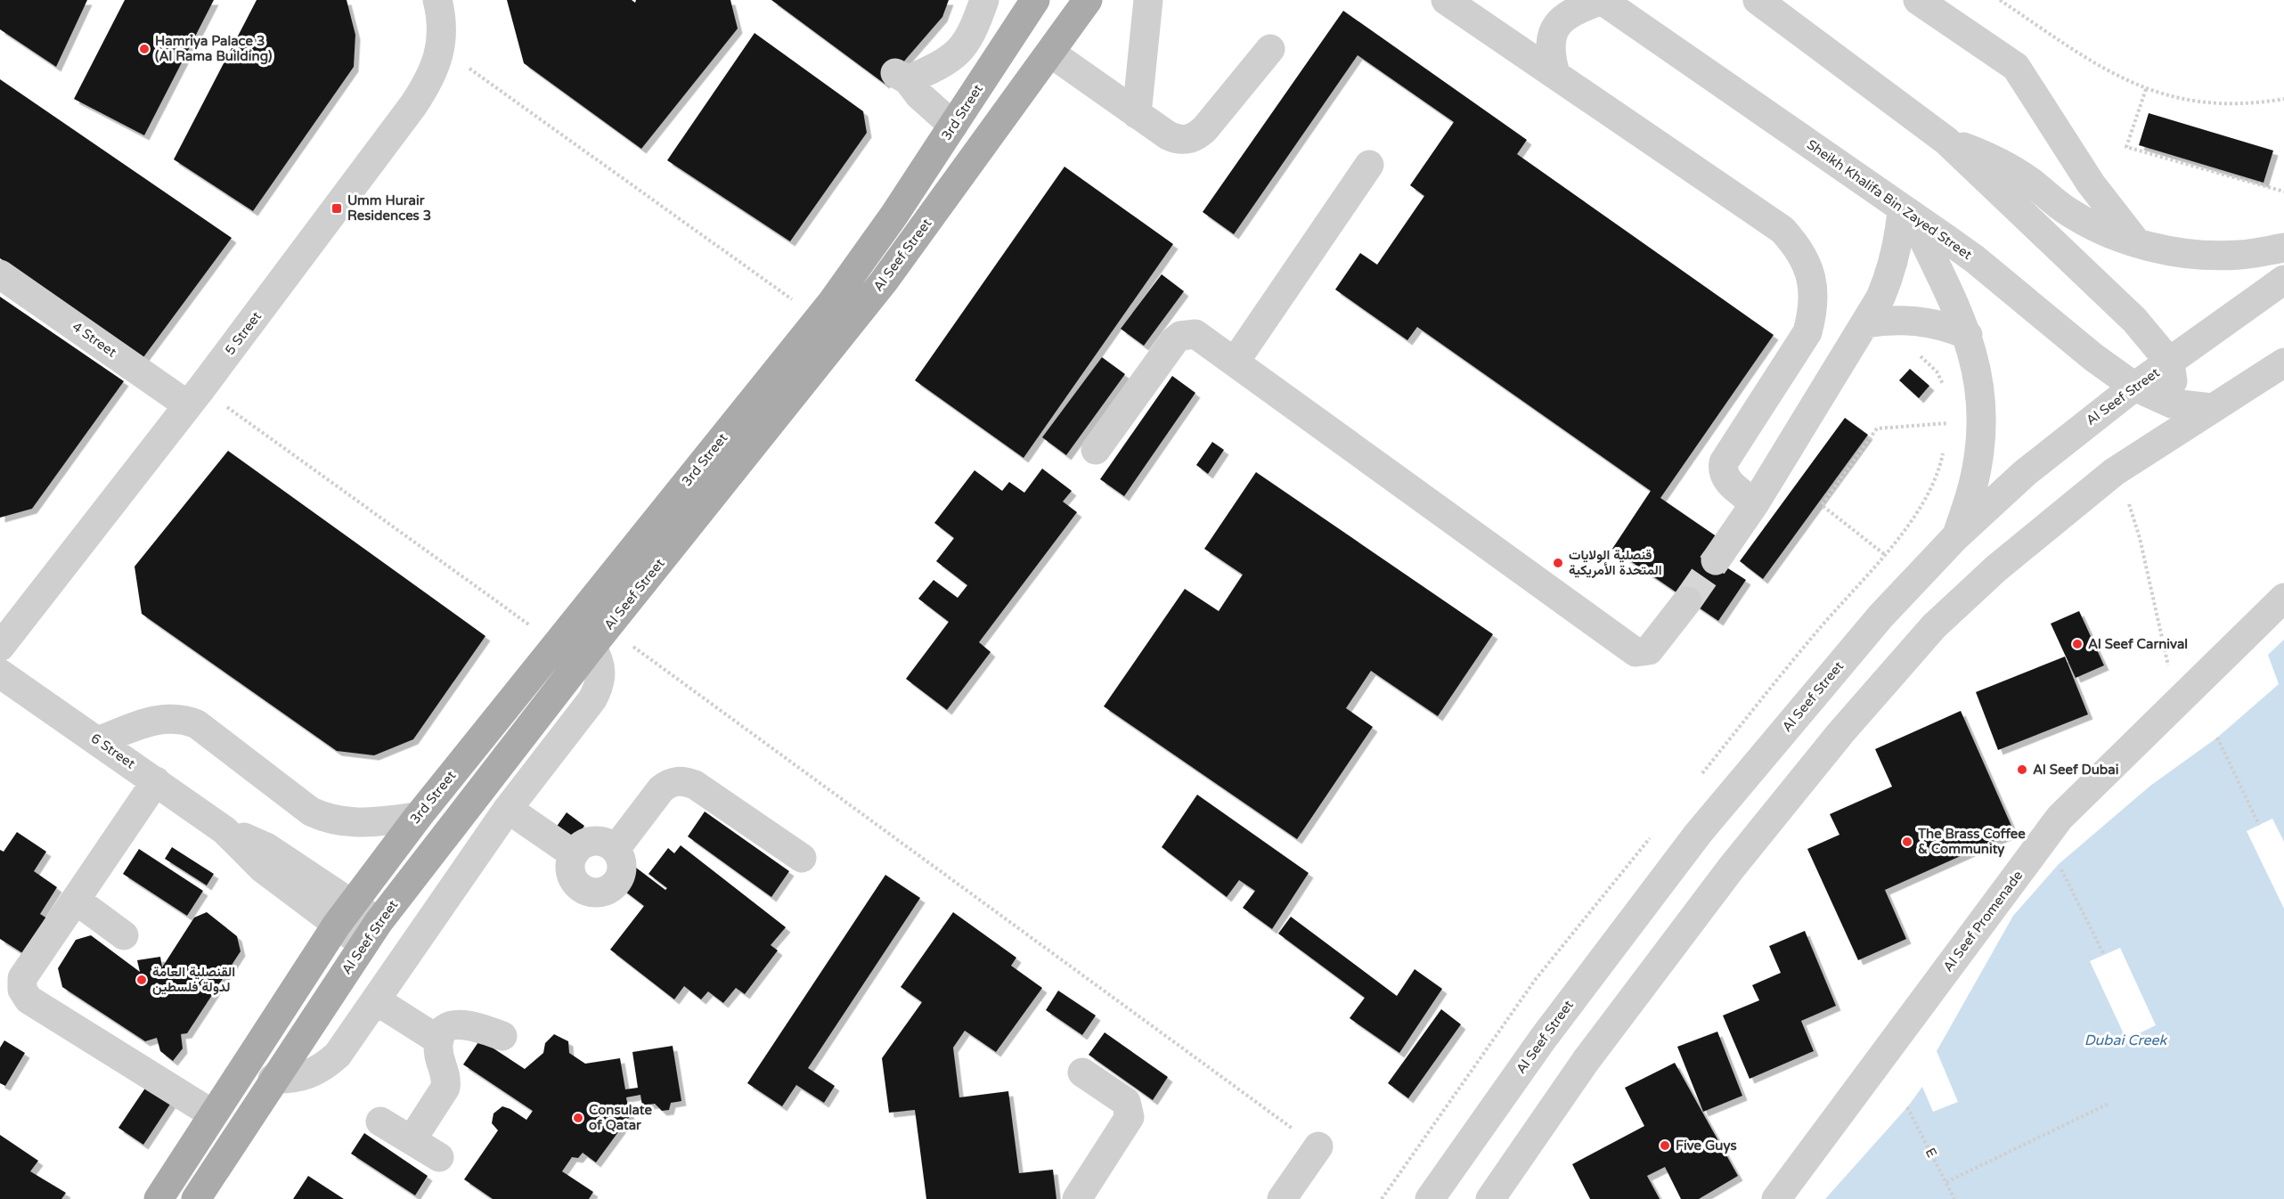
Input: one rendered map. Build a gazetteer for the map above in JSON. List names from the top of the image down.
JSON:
{
  "streets": {
    "main road": ["3rd Street", "Al Seef Street"],
    "street": [
      "Sheikh Khalifa Bin Zayed Street",
      "5 Street",
      "4 Street",
      "6 Street",
      "Al Seef Promenade"
    ],
    "path": ["E"]
  },
  "crossings": [
    ["3rd Street", "6 Street"],
    ["Sheikh Khalifa Bin Zayed Street", "Al Seef Street"],
    ["Al Seef Street", "6 Street"],
    ["5 Street", "4 Street"]
  ],
  "water": ["Dubai Creek"],
  "places": {
    "other": [
      "Hamriya Palace 3 (Al Rama Building)",
      "قنصلية الولايات المتحدة الأمريكية",
      "Al Seef Carnival",
      "Al Seef Dubai",
      "The Brass Coffee & Community",
      "القنصلية العامة لدولة فلسطين",
      "Consulate of Qatar",
      "Five Guys"
    ],
    "transit": ["Umm Hurair Residences 3"]
  }
}
